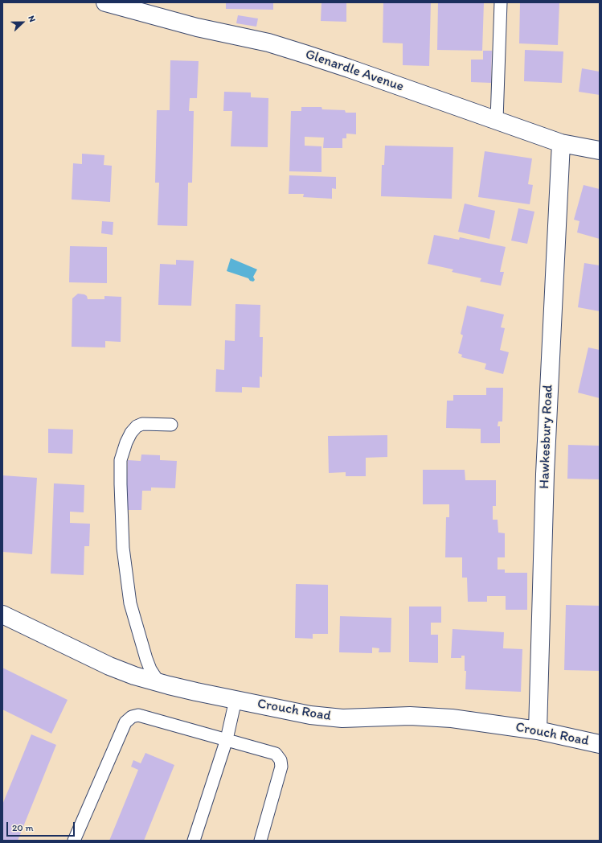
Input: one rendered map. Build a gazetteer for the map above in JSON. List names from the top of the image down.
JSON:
{
  "streets": {
    "street": ["Glenardle Avenue", "Hawkesbury Road", "Crouch Road"]
  },
  "crossings": [
    ["Glenardle Avenue", "Hawkesbury Road"],
    ["Hawkesbury Road", "Crouch Road"]
  ],
  "scale_bar": "20 m",
  "north": "right"
}
